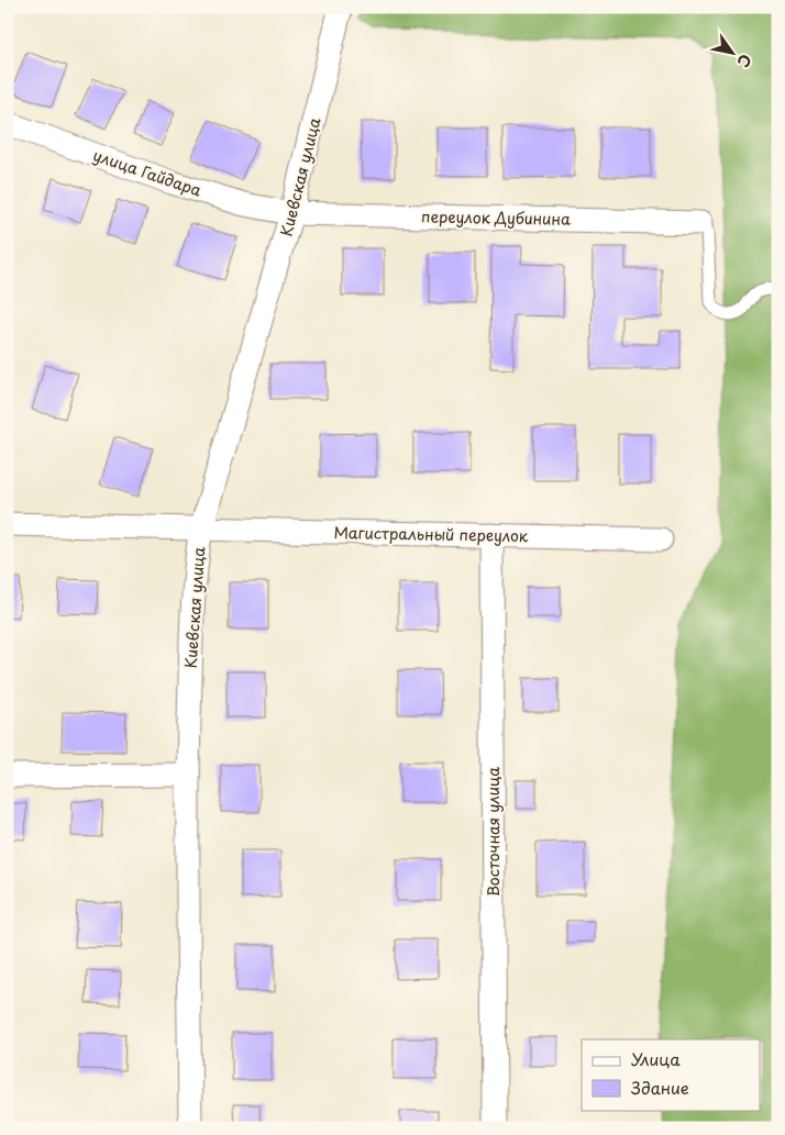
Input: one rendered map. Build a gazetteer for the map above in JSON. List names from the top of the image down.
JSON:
{
  "streets": {
    "street": [
      "улица Гайдара",
      "Киевская улица",
      "переулок Дубинина",
      "Магистральный переулок",
      "Восточная улица"
    ]
  },
  "crossings": [
    ["улица Гайдара", "Киевская улица"],
    ["улица Гайдара", "переулок Дубинина"],
    ["Киевская улица", "переулок Дубинина"],
    ["Киевская улица", "Магистральный переулок"],
    ["Магистральный переулок", "Восточная улица"]
  ],
  "legend": ["Улица", "Здание"],
  "north": "bottom right"
}
